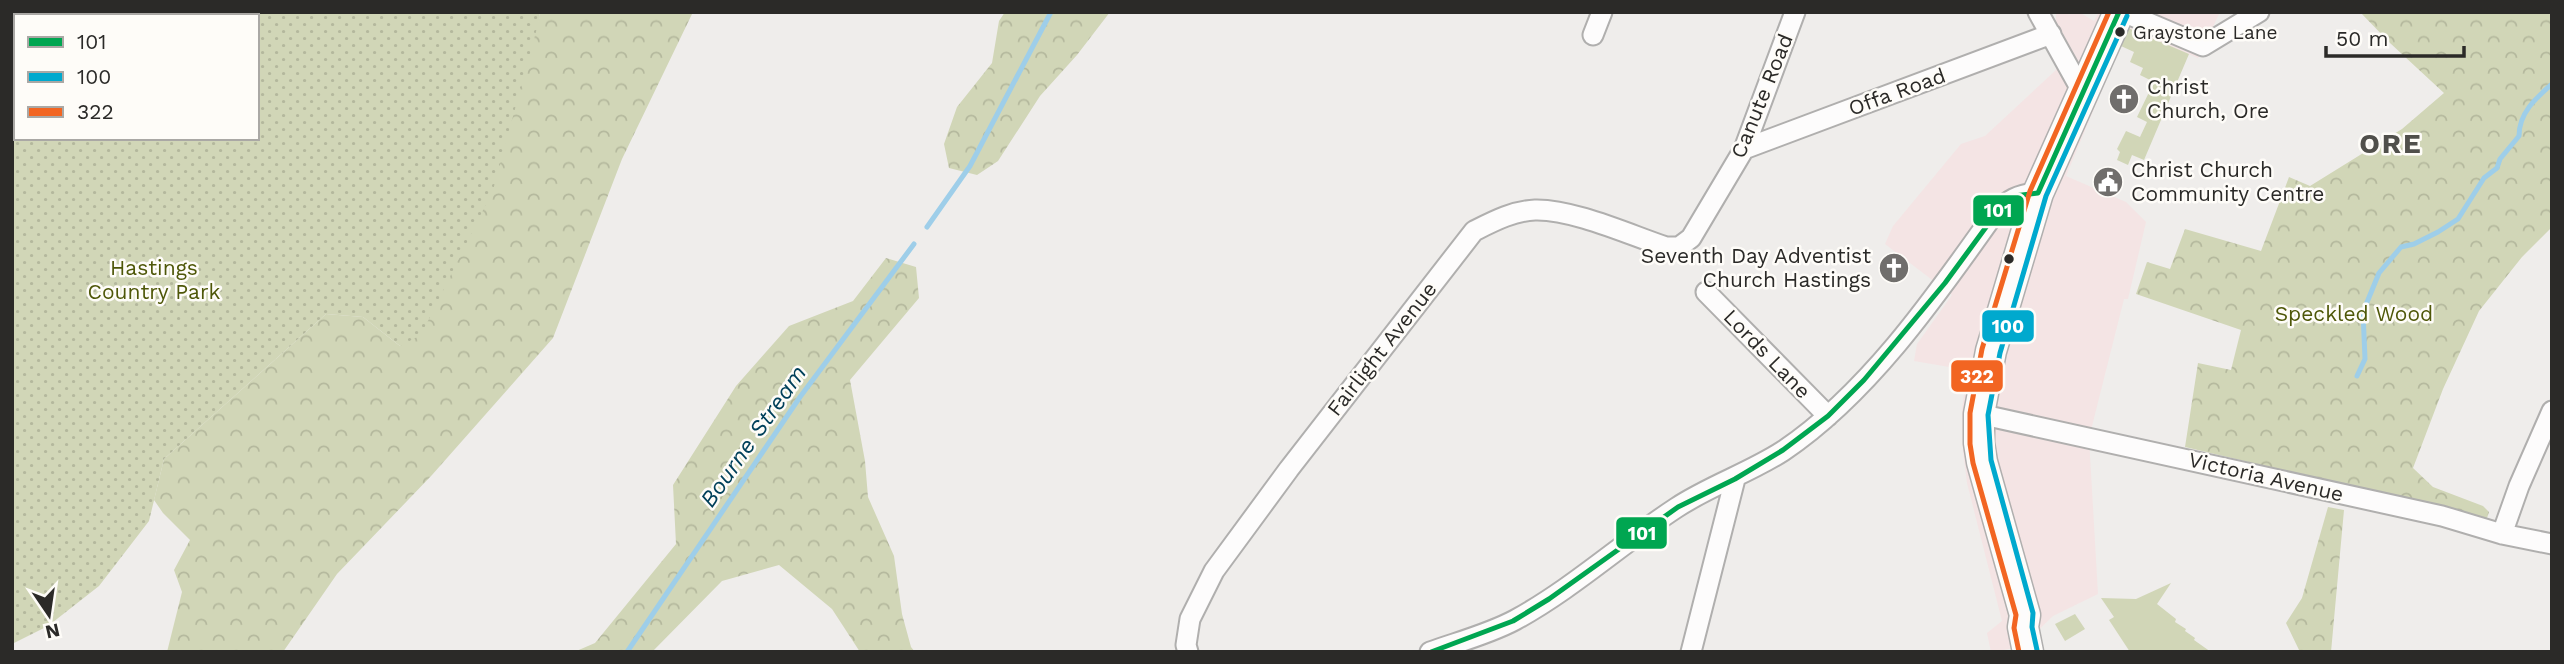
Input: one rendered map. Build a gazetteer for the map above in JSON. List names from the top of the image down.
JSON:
{
  "streets": {
    "street": [
      "Offa Road",
      "Canute Road",
      "Fairlight Avenue",
      "Lords Lane",
      "Victoria Avenue"
    ]
  },
  "crossings": [
    ["Offa Road", "Canute Road"],
    ["Canute Road", "Fairlight Avenue"]
  ],
  "districts": ["ORE"],
  "water": ["Bourne Stream"],
  "parks": ["Hastings Country Park", "Speckled Wood"],
  "places": {
    "other": ["Graystone Lane"],
    "church": ["Christ Church, Ore", "Seventh Day Adventist Church Hastings"],
    "public building": ["Christ Church Community Centre"]
  },
  "lines": ["transit line 101", "transit line 322", "transit line 100"],
  "legend": ["101", "100", "322"],
  "scale_bar": "50 m",
  "north": "bottom"
}
